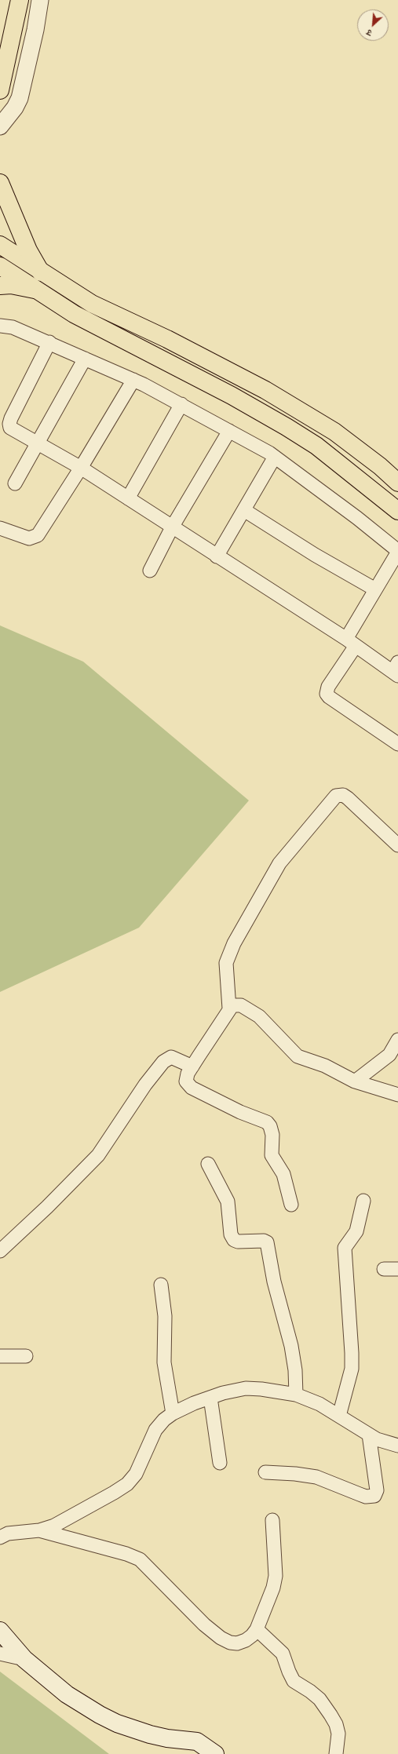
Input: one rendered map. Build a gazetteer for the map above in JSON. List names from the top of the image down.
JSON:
{
  "north": "bottom left"
}
